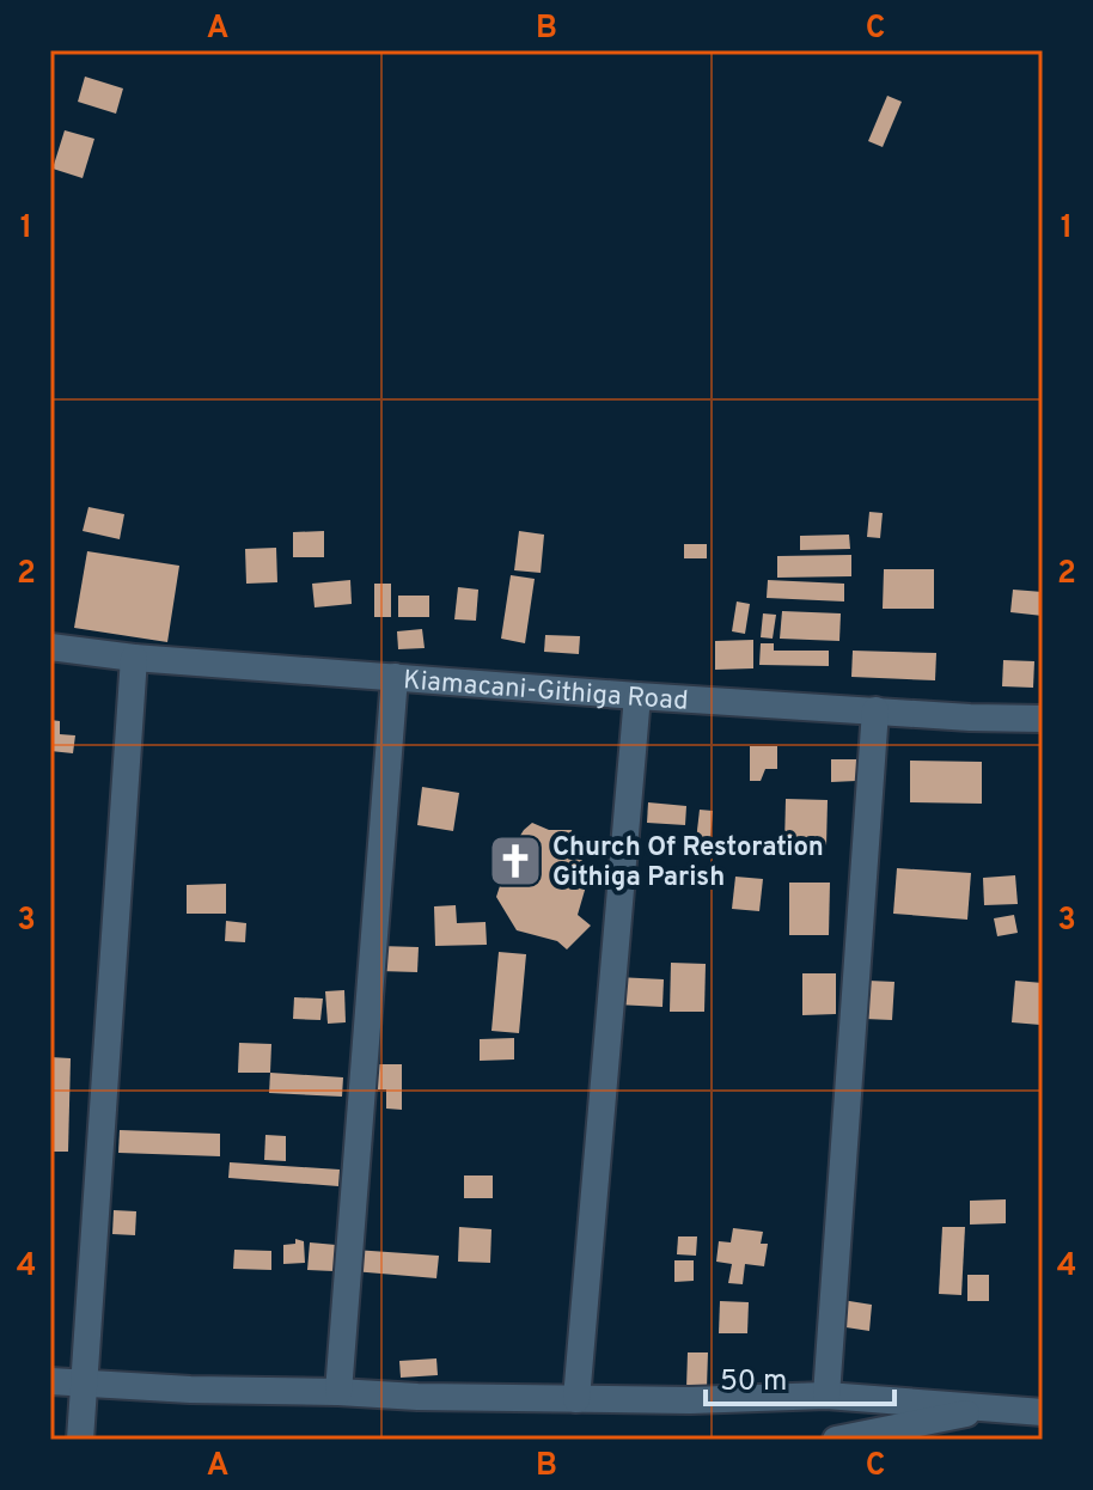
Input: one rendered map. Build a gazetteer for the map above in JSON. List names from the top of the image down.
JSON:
{
  "streets": {
    "street": ["Kiamacani-Githiga Road"]
  },
  "places": {
    "church": ["Church Of Restoration Githiga Parish"]
  },
  "scale_bar": "50 m",
  "grid": {
    "columns": ["A", "B", "C"],
    "rows": [
      "1",
      "2",
      "3",
      "4"
    ]
  }
}
